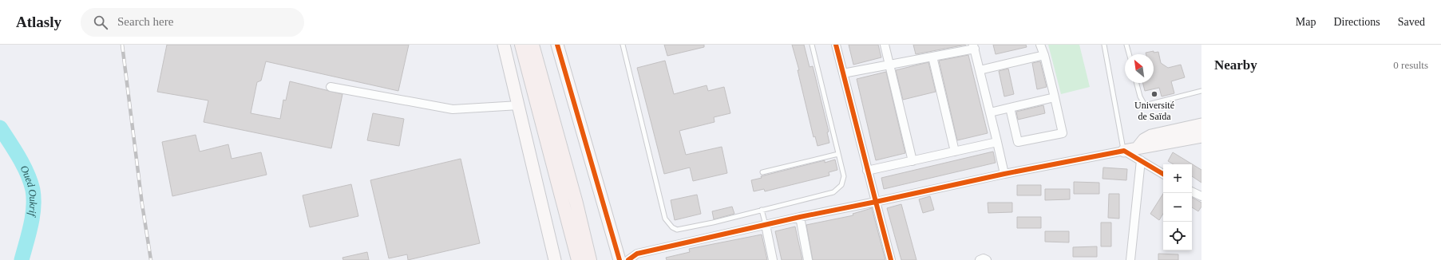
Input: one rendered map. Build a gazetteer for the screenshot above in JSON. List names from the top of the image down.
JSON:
{
  "water": ["Oued Oukrif"],
  "places": ["Université de Saïda"],
  "north": "top left",
  "page": {
    "header": "Atlasly",
    "search": "Search here",
    "nav": ["Map", "Directions", "Saved"],
    "heading": ["Nearby", "0 results"],
    "map_buttons": ["+", "−"]
  }
}
